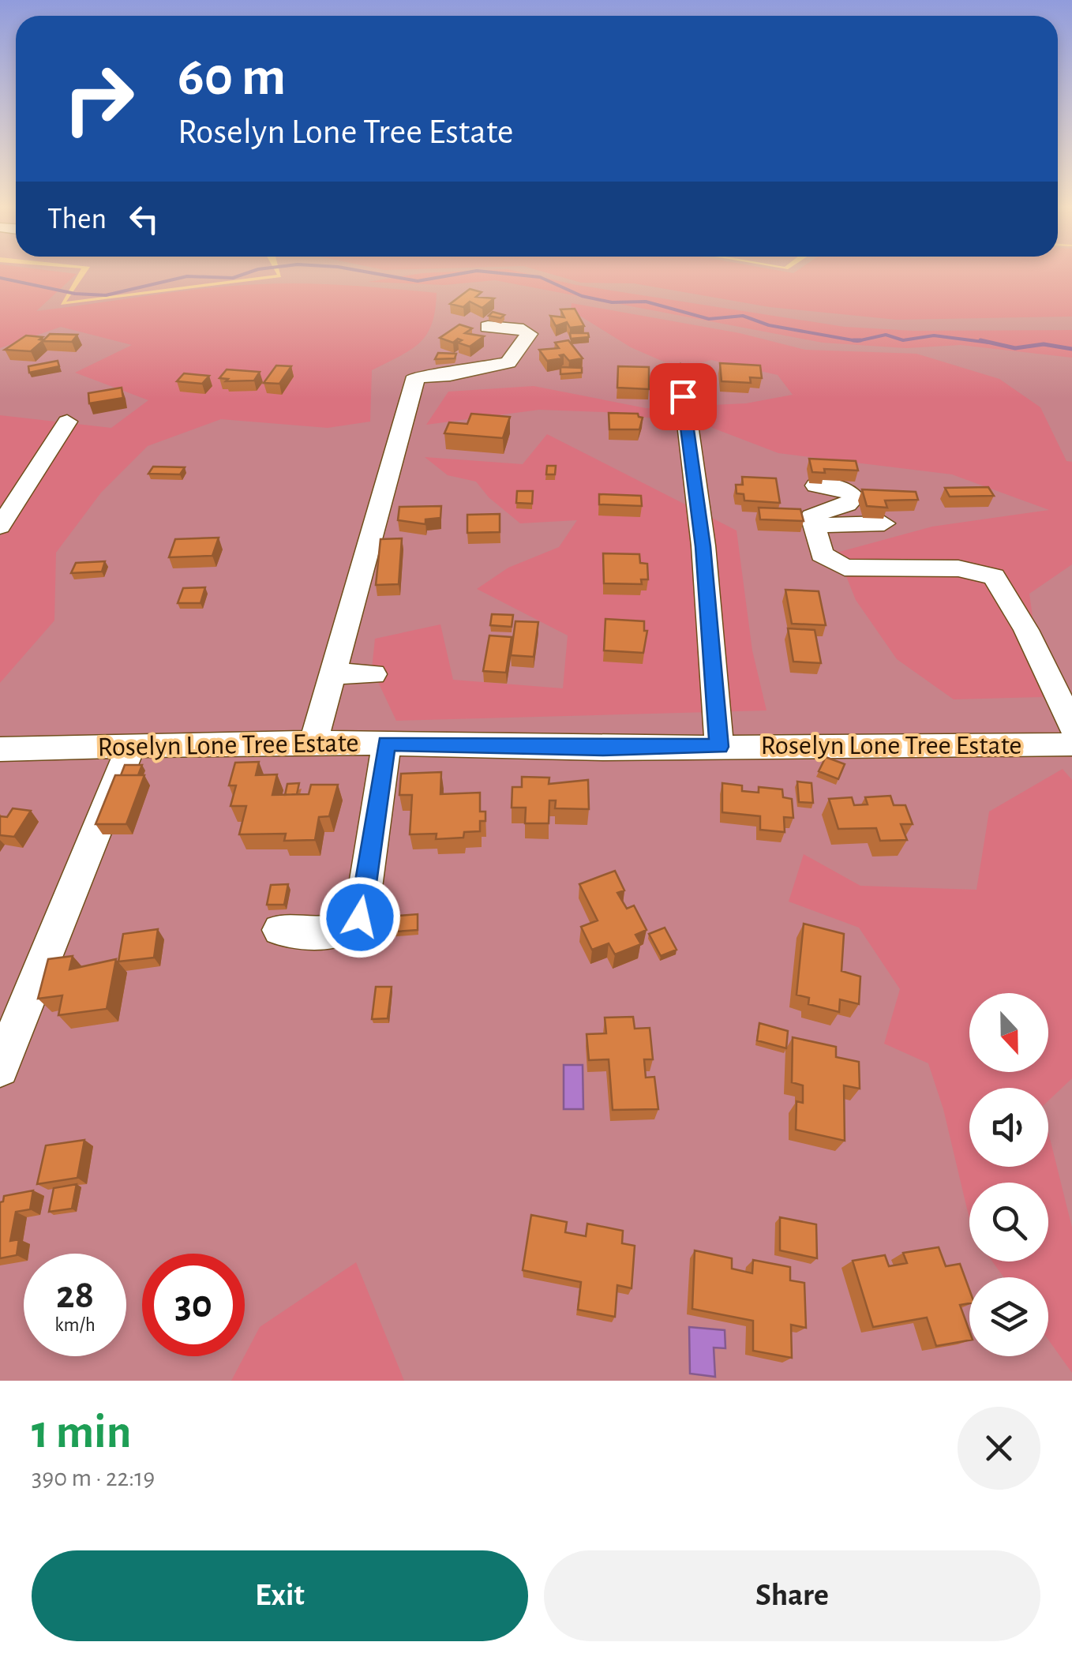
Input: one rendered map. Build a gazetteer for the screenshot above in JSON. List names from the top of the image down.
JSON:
{
  "streets": {
    "street": ["Roselyn Lone Tree Estate"]
  },
  "north": "bottom",
  "page": {
    "turn": ["60 m", "Roselyn Lone Tree Estate"],
    "then": "Then",
    "speed": "28 km/h",
    "limit": "30",
    "heading": ["1 min", "390 m · 22:19"],
    "buttons": ["Exit", "Share"]
  }
}
